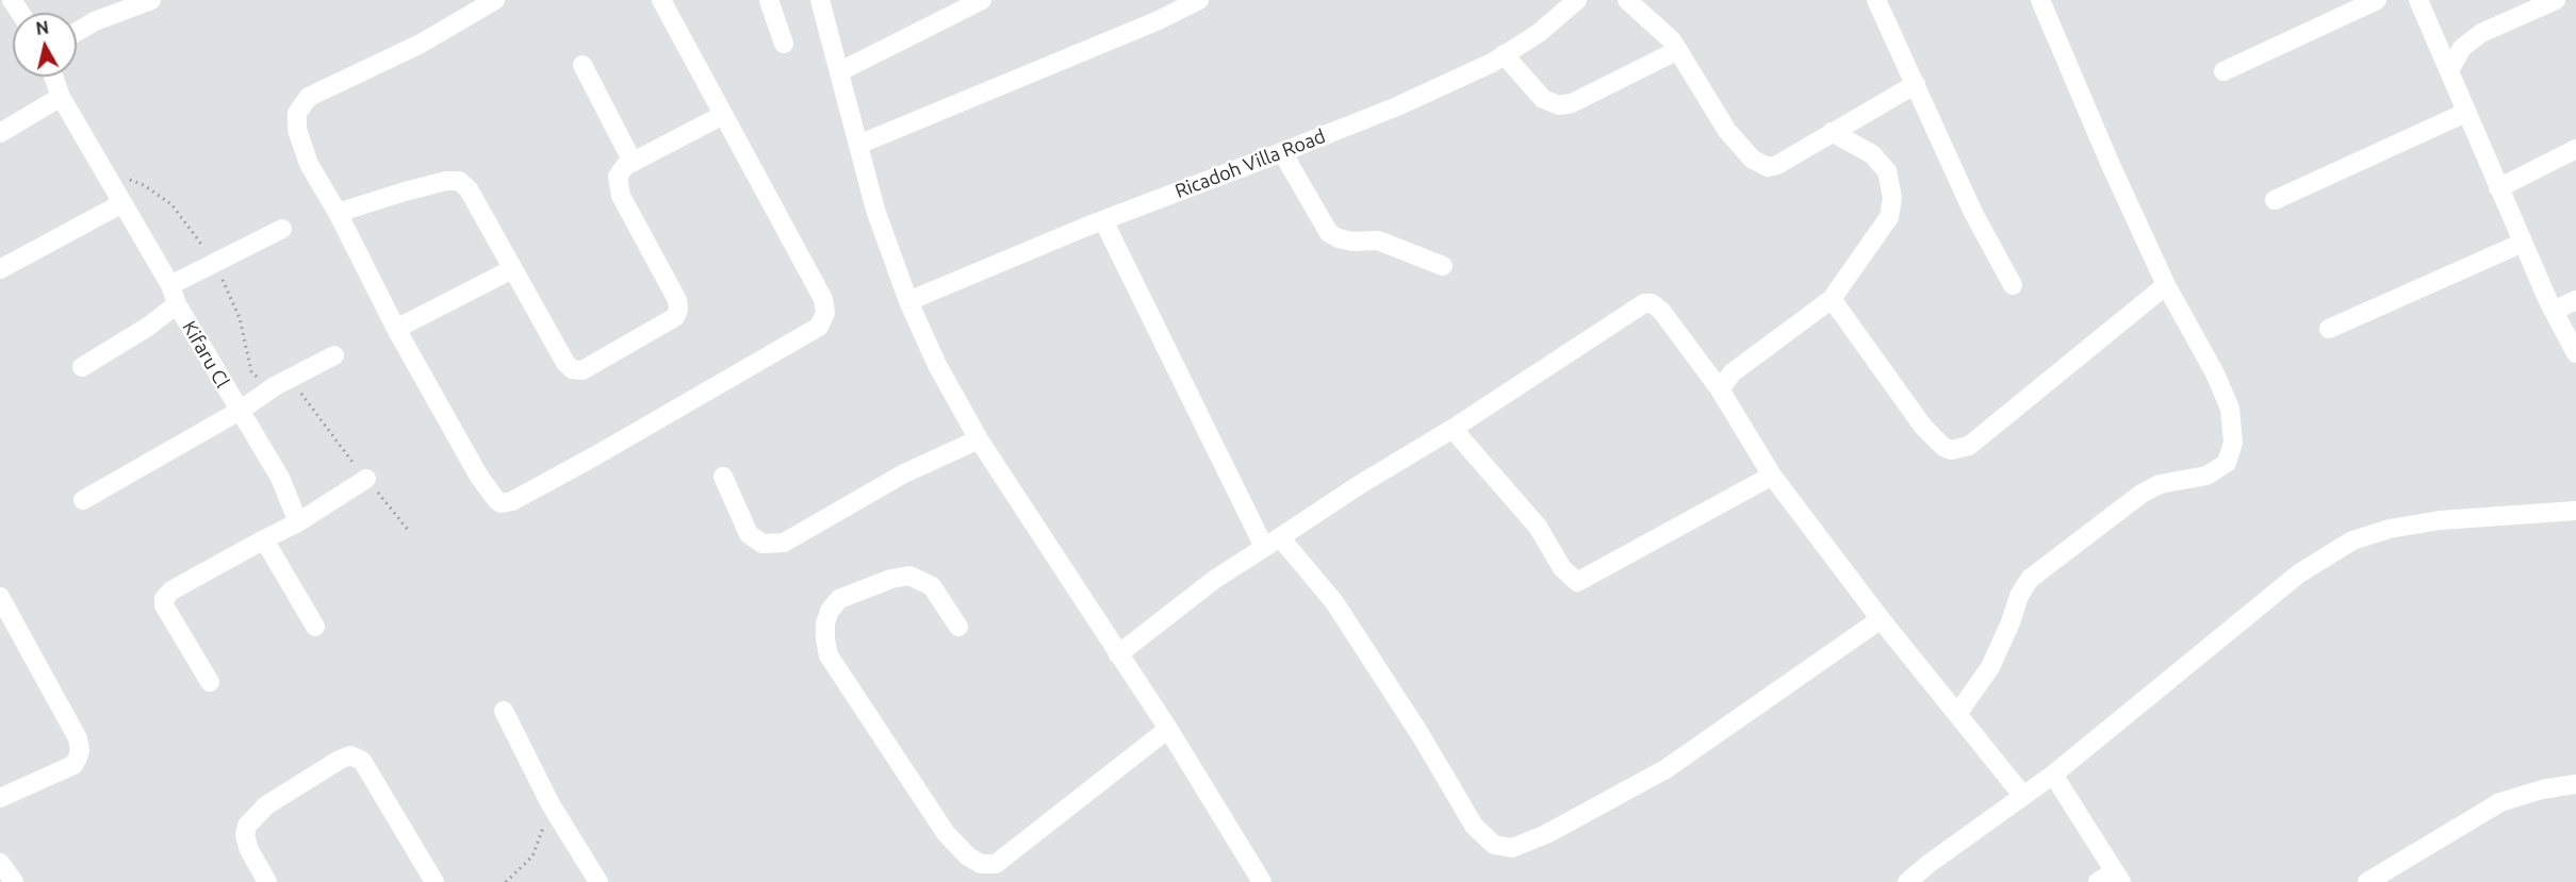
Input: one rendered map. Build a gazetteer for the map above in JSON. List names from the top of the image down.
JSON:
{
  "streets": {
    "street": ["Ricadoh Villa Road", "Kifaru Cl"]
  },
  "north": "top"
}
